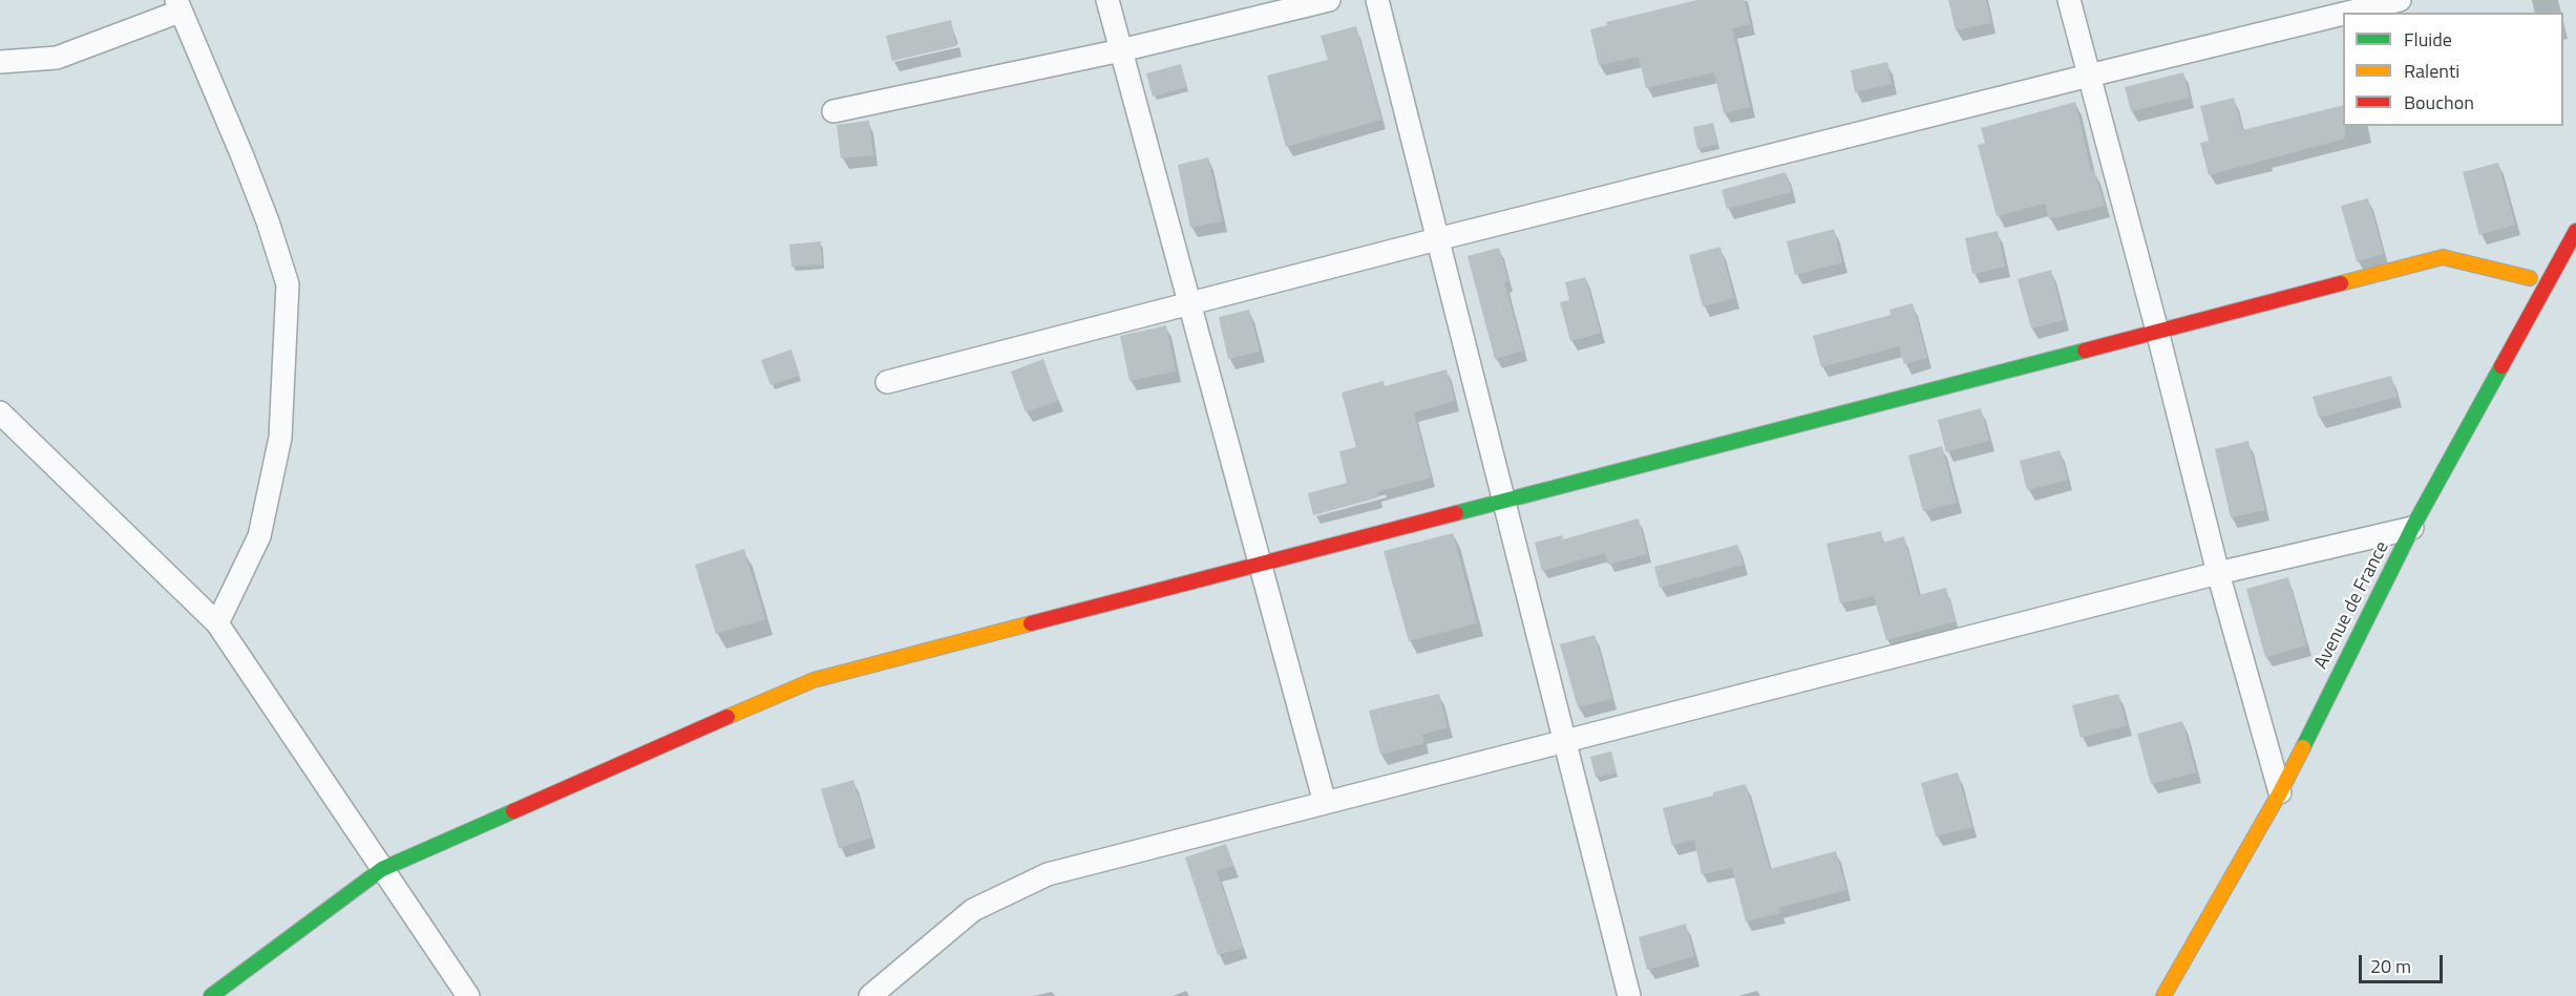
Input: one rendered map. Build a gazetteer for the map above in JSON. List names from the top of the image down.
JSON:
{
  "streets": {
    "street": ["Avenue de France"]
  },
  "legend": ["Fluide", "Ralenti", "Bouchon"],
  "scale_bar": "20 m"
}
